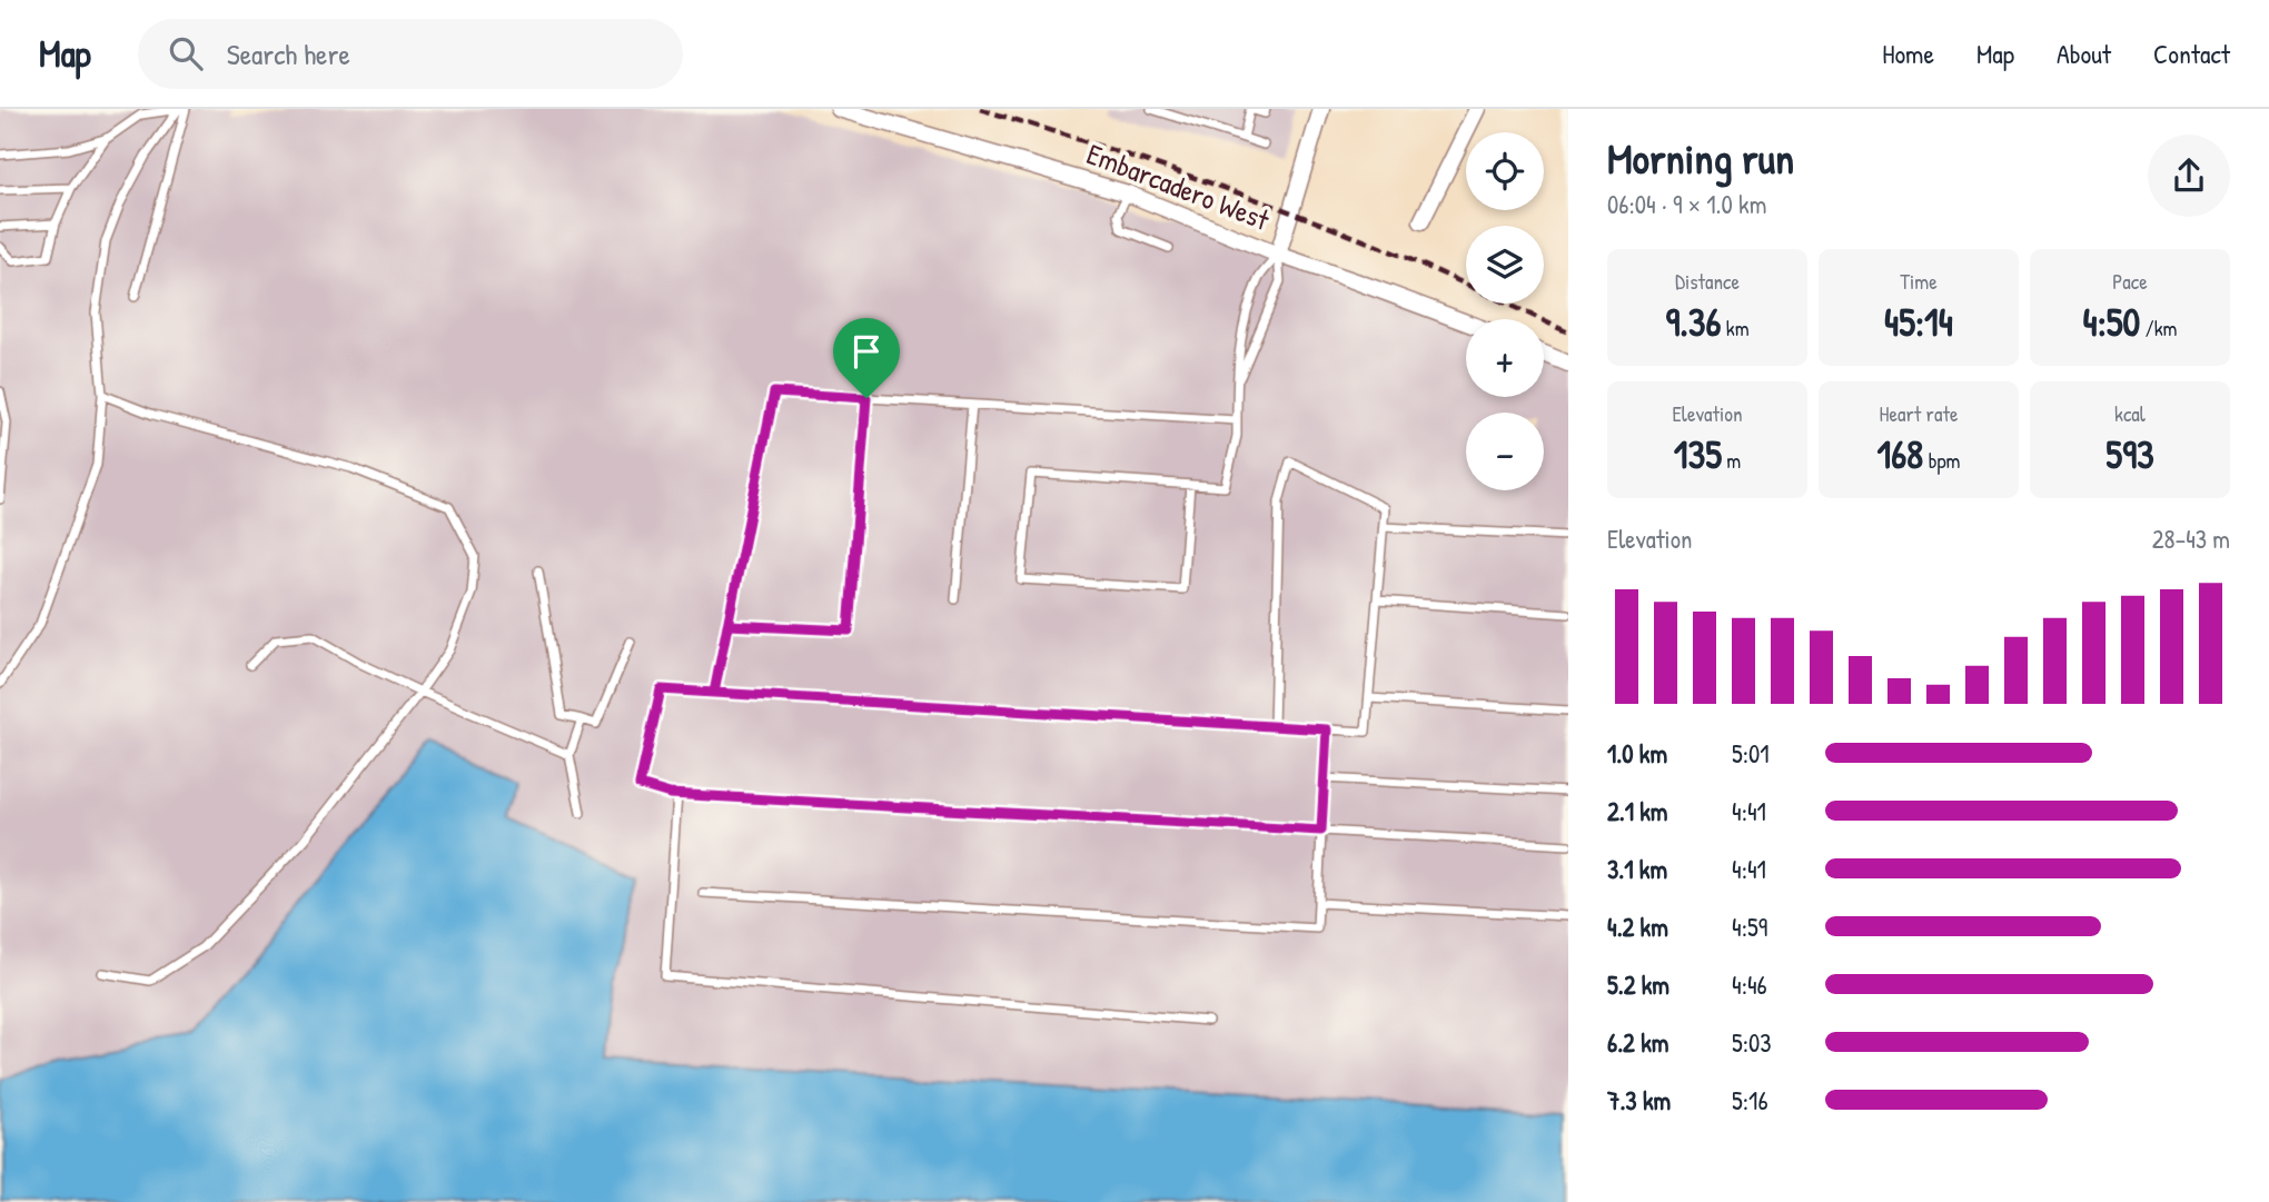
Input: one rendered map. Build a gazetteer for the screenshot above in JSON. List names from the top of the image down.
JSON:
{
  "streets": {
    "street": ["Embarcadero West"]
  },
  "page": {
    "header": "Map",
    "search": "Search here",
    "nav": [
      "Home",
      "Map",
      "About",
      "Contact"
    ],
    "heading": ["Morning run", "06:04 · 9 × 1.0 km"],
    "map_buttons": ["+", "−"],
    "stats": [
      ["Distance", "9.36 km"],
      ["Time", "45:14"],
      ["Pace", "4:50 /km"],
      ["Elevation", "135 m"],
      ["Heart rate", "168 bpm"],
      ["kcal", "593"]
    ],
    "chart": ["Elevation", "28–43 m"],
    "list": [
      {
        "name": "1.0 km",
        "note": "5:01"
      },
      {
        "name": "2.1 km",
        "note": "4:41"
      },
      {
        "name": "3.1 km",
        "note": "4:41"
      },
      {
        "name": "4.2 km",
        "note": "4:59"
      },
      {
        "name": "5.2 km",
        "note": "4:46"
      },
      {
        "name": "6.2 km",
        "note": "5:03"
      },
      {
        "name": "7.3 km",
        "note": "5:16"
      }
    ]
  }
}
